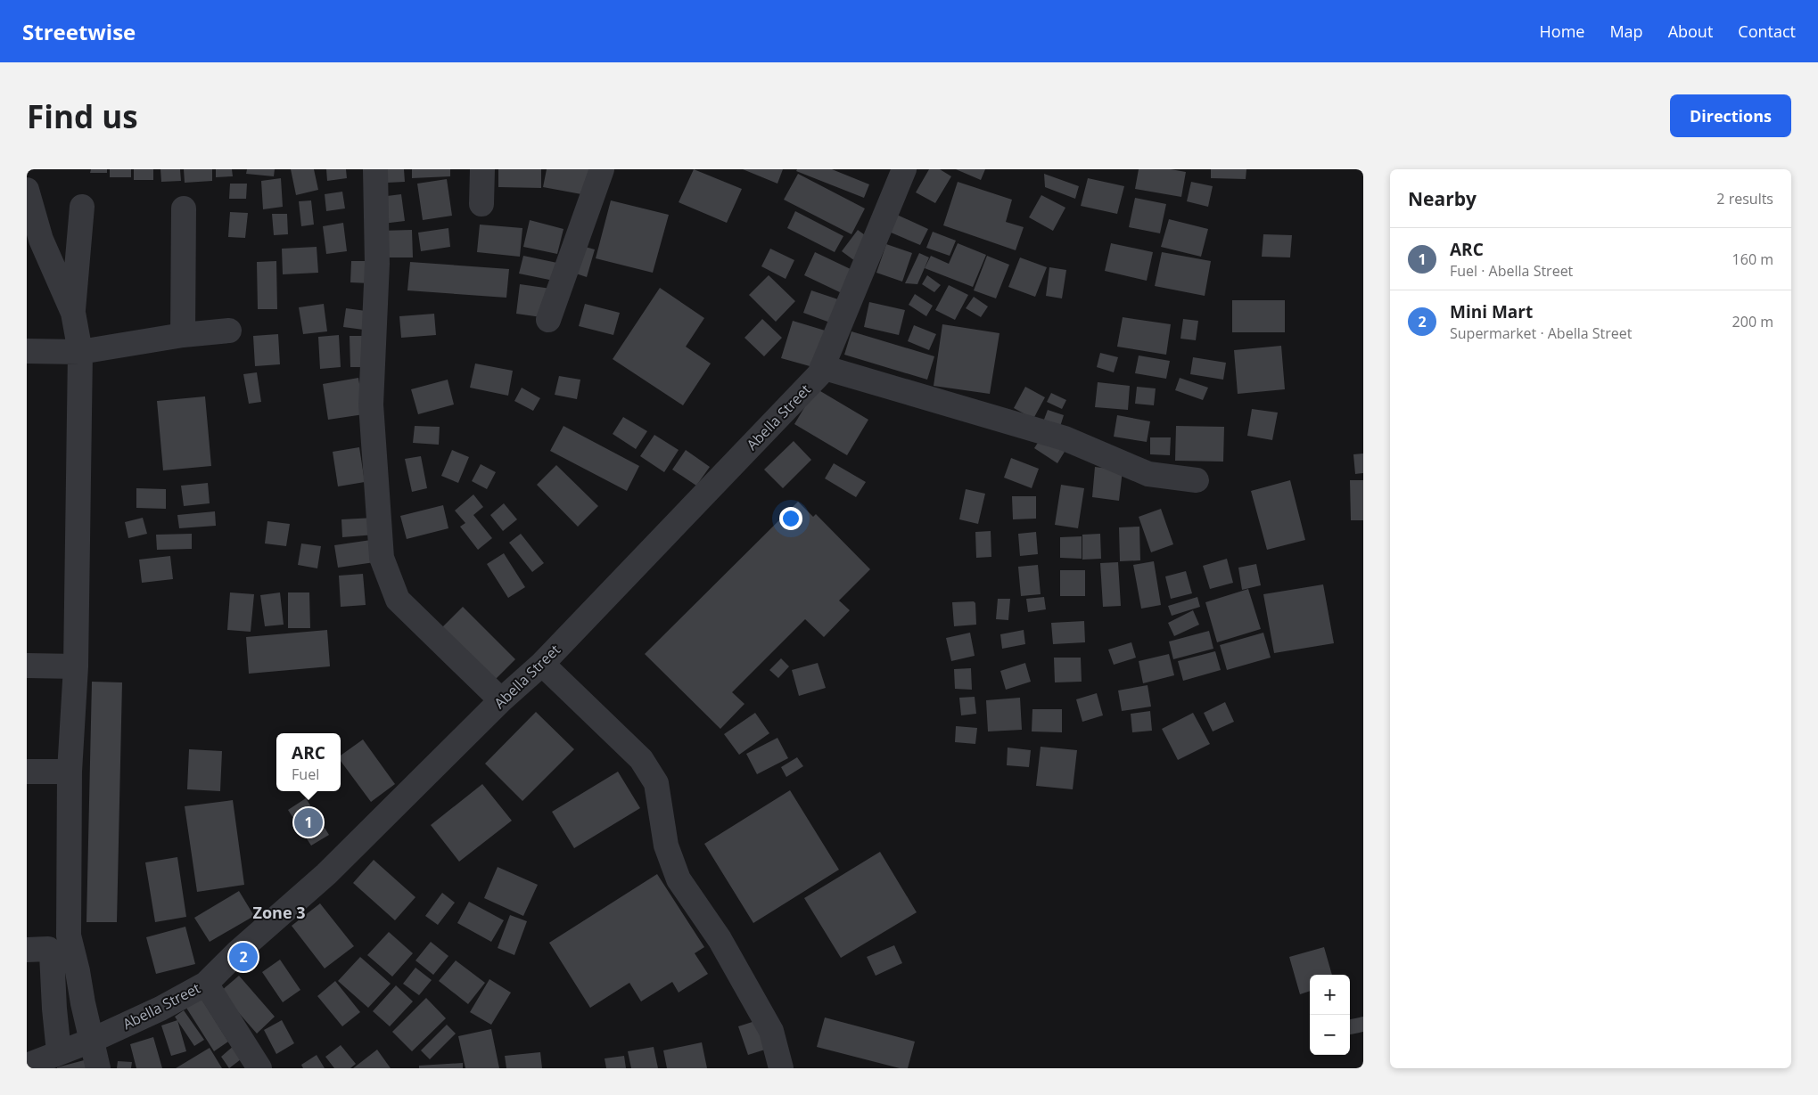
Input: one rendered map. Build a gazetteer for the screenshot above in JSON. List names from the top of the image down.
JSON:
{
  "streets": {
    "street": ["Abella Street"]
  },
  "districts": ["Zone 3"],
  "page": {
    "header": "Streetwise",
    "nav": [
      "Home",
      "Map",
      "About",
      "Contact"
    ],
    "buttons": "Directions",
    "title": "Find us",
    "heading": ["Nearby", "2 results"],
    "list": [
      {
        "mark": "1",
        "name": "ARC",
        "note": "Fuel · Abella Street",
        "value": "160 m"
      },
      {
        "mark": "2",
        "name": "Mini Mart",
        "note": "Supermarket · Abella Street",
        "value": "200 m"
      }
    ],
    "popup": ["ARC", "Fuel"],
    "pins": ["1", "2"],
    "map_buttons": ["+", "−"]
  }
}
